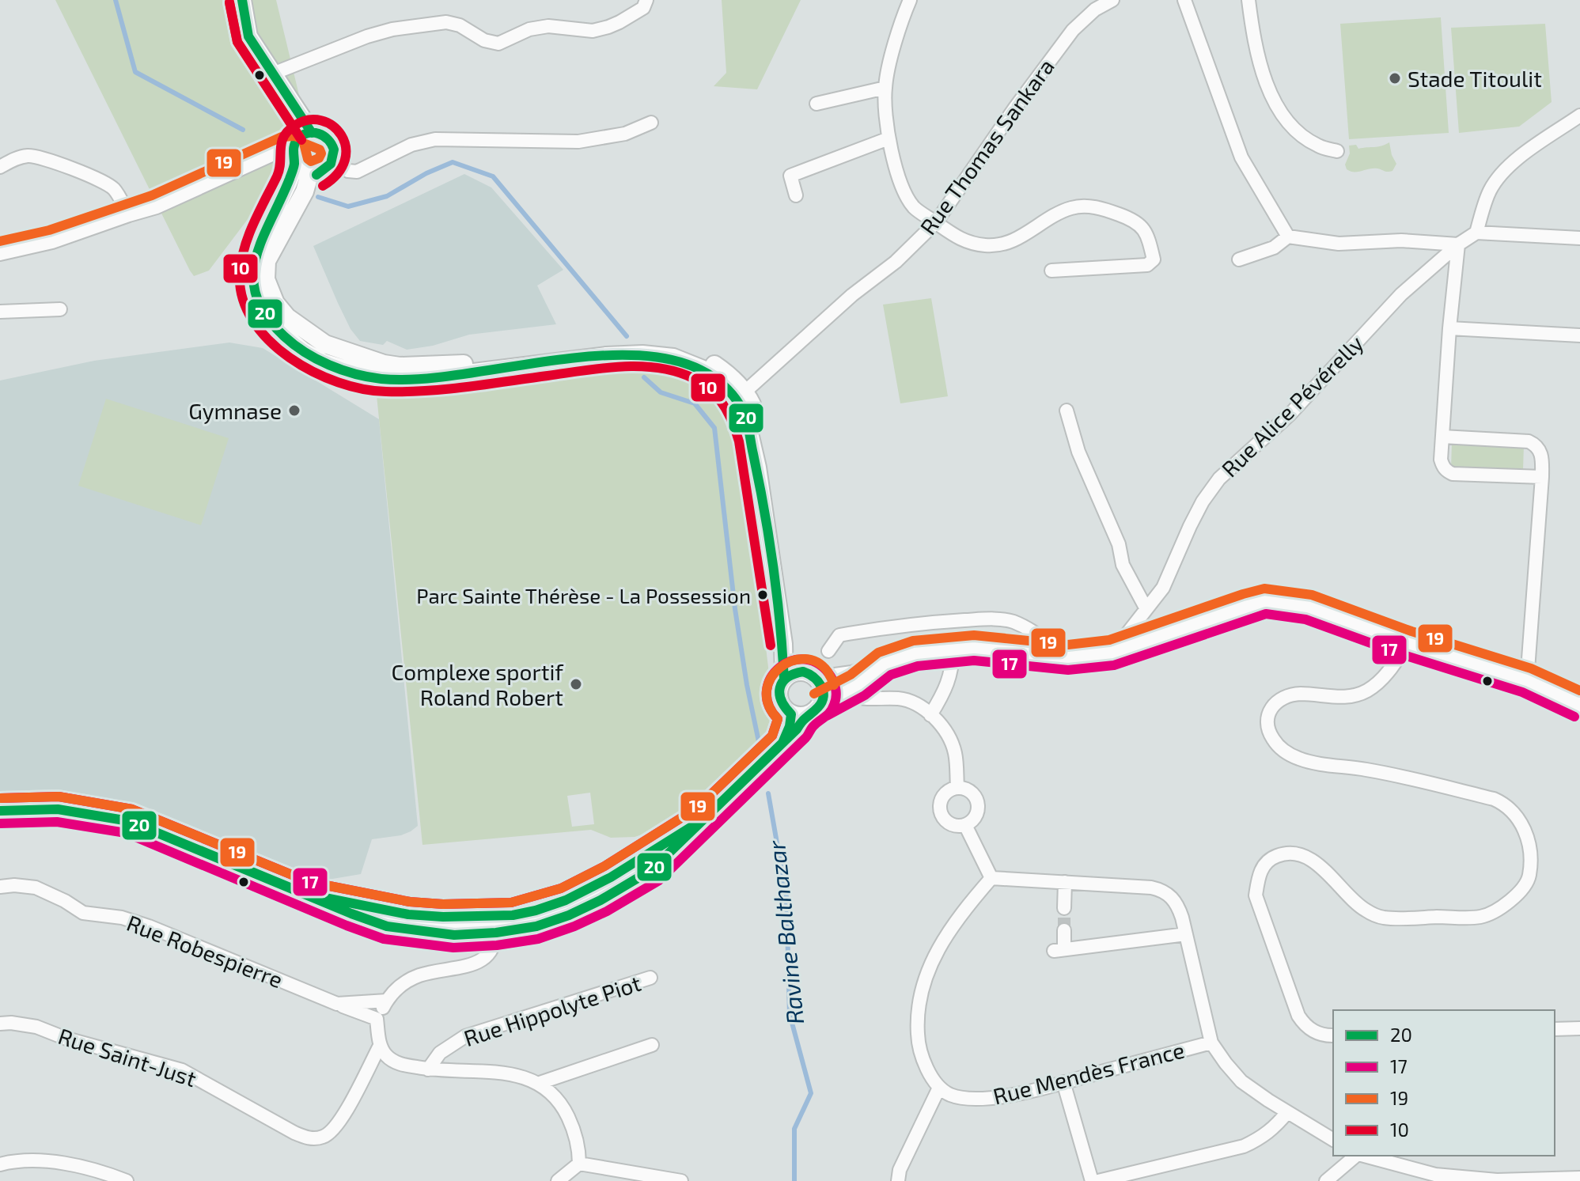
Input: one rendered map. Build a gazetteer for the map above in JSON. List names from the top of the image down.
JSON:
{
  "streets": {
    "street": [
      "Rue Thomas Sankara",
      "Rue Alice Pévérelly",
      "Rue Robespierre",
      "Rue Hippolyte Piot",
      "Rue Saint-Just",
      "Rue Mendès France"
    ]
  },
  "water": ["Ravine Balthazar"],
  "places": [
    "Stade Titoulit",
    "Gymnase",
    "Parc Sainte Thérèse - La Possession",
    "Complexe sportif Roland Robert"
  ],
  "lines": [
    "transit line 20",
    "transit line 19",
    "transit line 10",
    "transit line 17"
  ],
  "legend": [
    "20",
    "17",
    "19",
    "10"
  ]
}
